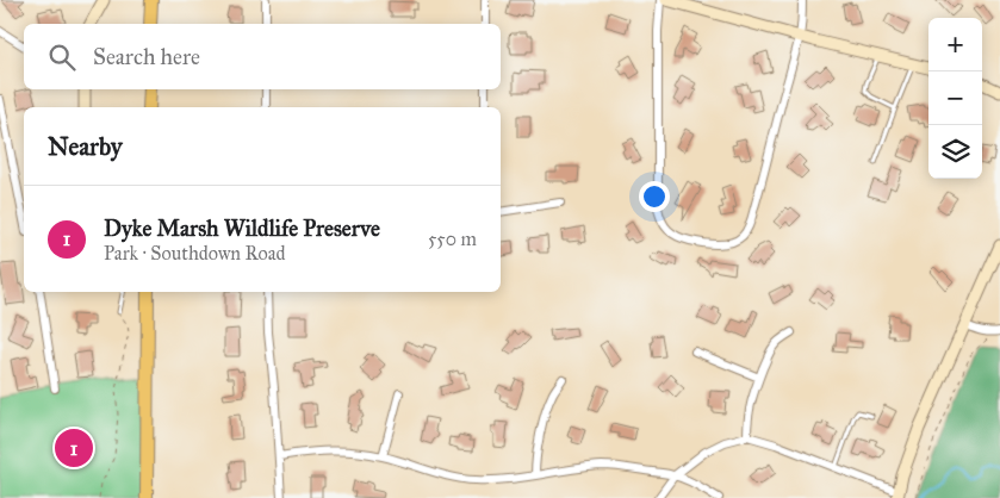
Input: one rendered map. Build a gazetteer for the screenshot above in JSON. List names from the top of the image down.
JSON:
{
  "page": {
    "map_buttons": ["+", "−"],
    "search": "Search here",
    "heading": "Nearby",
    "list": [
      {
        "mark": "1",
        "name": "Dyke Marsh Wildlife Preserve",
        "note": "Park · Southdown Road",
        "value": "550 m"
      }
    ],
    "pins": "1"
  }
}
